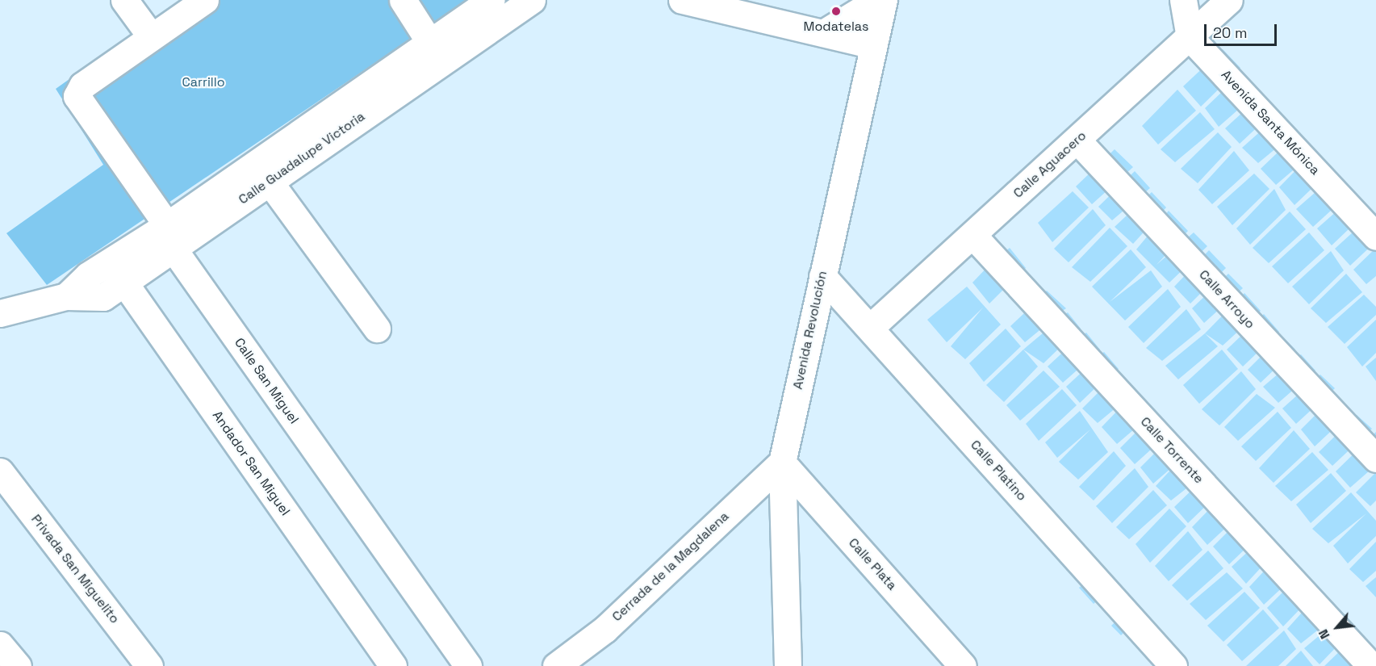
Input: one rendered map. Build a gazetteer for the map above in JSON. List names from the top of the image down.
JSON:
{
  "streets": {
    "street": [
      "Avenida Santa Mónica",
      "Calle Guadalupe Victoria",
      "Calle Aguacero",
      "Calle Arroyo",
      "Avenida Revolución",
      "Calle San Miguel",
      "Calle Torrente",
      "Andador San Miguel",
      "Calle Platino",
      "Calle Plata",
      "Cerrada de la Magdalena",
      "Privada San Miguelito"
    ]
  },
  "crossings": [
    ["Avenida Santa Mónica", "Calle Aguacero"],
    ["Calle Guadalupe Victoria", "Calle San Miguel"],
    ["Calle Guadalupe Victoria", "Andador San Miguel"],
    ["Calle Aguacero", "Calle Arroyo"],
    ["Calle Aguacero", "Calle Torrente"],
    ["Calle Aguacero", "Calle Platino"],
    ["Avenida Revolución", "Calle Platino"],
    ["Avenida Revolución", "Calle Plata"],
    ["Avenida Revolución", "Cerrada de la Magdalena"],
    ["Calle Plata", "Cerrada de la Magdalena"]
  ],
  "parks": ["Carrillo"],
  "places": ["Modatelas"],
  "scale_bar": "20 m",
  "north": "bottom left"
}
